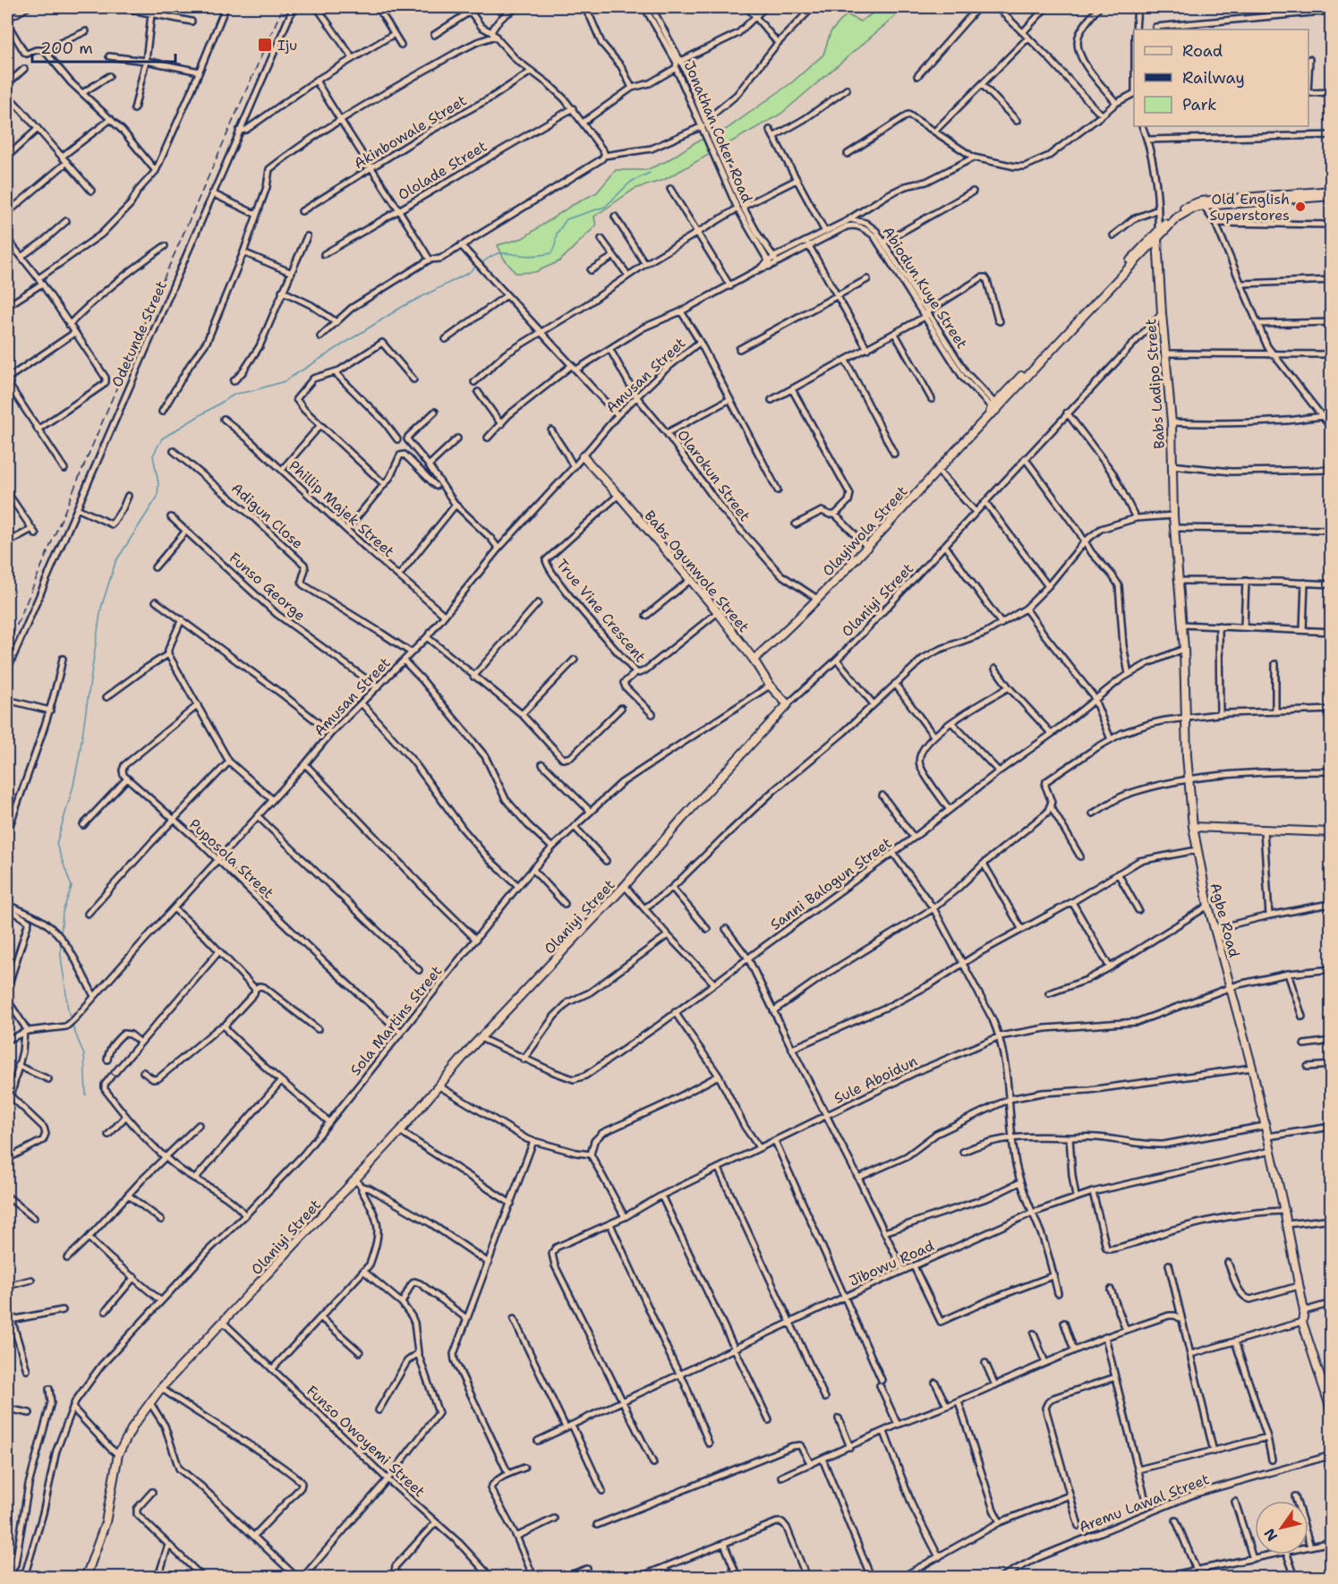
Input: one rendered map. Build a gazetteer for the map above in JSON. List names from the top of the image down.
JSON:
{
  "streets": {
    "street": [
      "Akinbowale Street",
      "Jonathan Coker Road",
      "Ololade Street",
      "Abiodun Kuye Street",
      "Odetunde Street",
      "Amusan Street",
      "Babs Ladipo Street",
      "Olarokun Street",
      "Phillip Majek Street",
      "Adigun Close",
      "Olayiwola Street",
      "Babs Ogunwole Street",
      "Funso George",
      "Olaniyi Street",
      "True Vine Crescent",
      "Puposola Street",
      "Sanni Balogun Street",
      "Agbe Road",
      "Sola Martins Street",
      "Sule Aboidun",
      "Jibowu Road",
      "Funso Owoyemi Street",
      "Aremu Lawal Street"
    ]
  },
  "crossings": [
    ["Abiodun Kuye Street", "Olayiwola Street"],
    ["Amusan Street", "Olarokun Street"],
    ["Amusan Street", "Phillip Majek Street"],
    ["Amusan Street", "Adigun Close"],
    ["Amusan Street", "Babs Ogunwole Street"],
    ["Amusan Street", "Funso George"],
    ["Amusan Street", "Puposola Street"],
    ["Babs Ladipo Street", "Olayiwola Street"],
    ["Babs Ladipo Street", "Olaniyi Street"],
    ["Babs Ladipo Street", "Agbe Road"],
    ["Olarokun Street", "Olayiwola Street"],
    ["Olayiwola Street", "Babs Ogunwole Street"],
    ["Babs Ogunwole Street", "Olaniyi Street"],
    ["Babs Ogunwole Street", "True Vine Crescent"],
    ["Babs Ogunwole Street", "Sola Martins Street"],
    ["Olaniyi Street", "Sanni Balogun Street"],
    ["Olaniyi Street", "Funso Owoyemi Street"],
    ["Puposola Street", "Sola Martins Street"],
    ["Sanni Balogun Street", "Agbe Road"],
    ["Agbe Road", "Sule Aboidun"],
    ["Agbe Road", "Jibowu Road"],
    ["Sule Aboidun", "Jibowu Road"]
  ],
  "places": {
    "transit": ["Iju"],
    "other": ["Old English Superstores"]
  },
  "legend": ["Road", "Railway", "Park"],
  "scale_bar": "200 m",
  "north": "bottom left"
}
